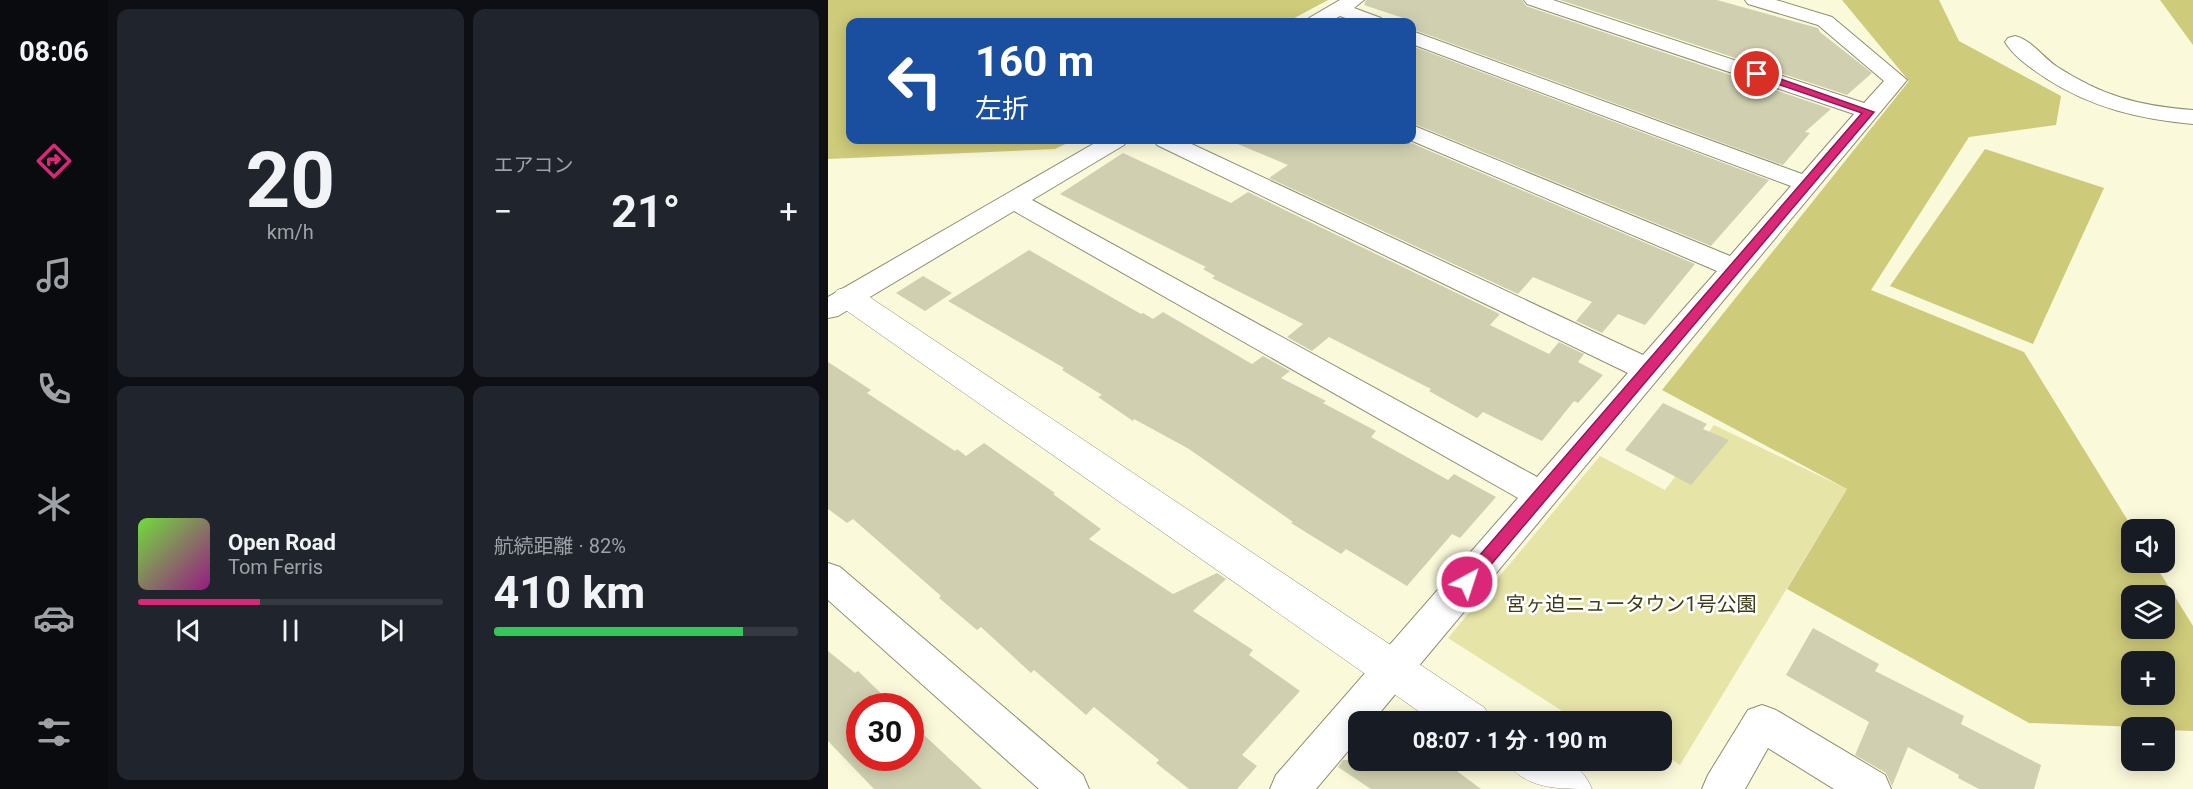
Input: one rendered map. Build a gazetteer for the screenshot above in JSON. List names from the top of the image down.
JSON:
{
  "parks": ["宮ヶ迫ニュータウン1号公園"],
  "page": {
    "tabs": "08:06",
    "tile": [
      ["20", "km/h"],
      "エアコン",
      ["航続距離 · 82%", "410 km"]
    ],
    "turn": ["160 m", "左折"],
    "heat": ["−", "21°", "+"],
    "song": ["Open Road", "Tom Ferris"],
    "map_buttons": ["+", "−"],
    "limit": "30",
    "trip": "08:07 · 1 分 · 190 m"
  }
}
